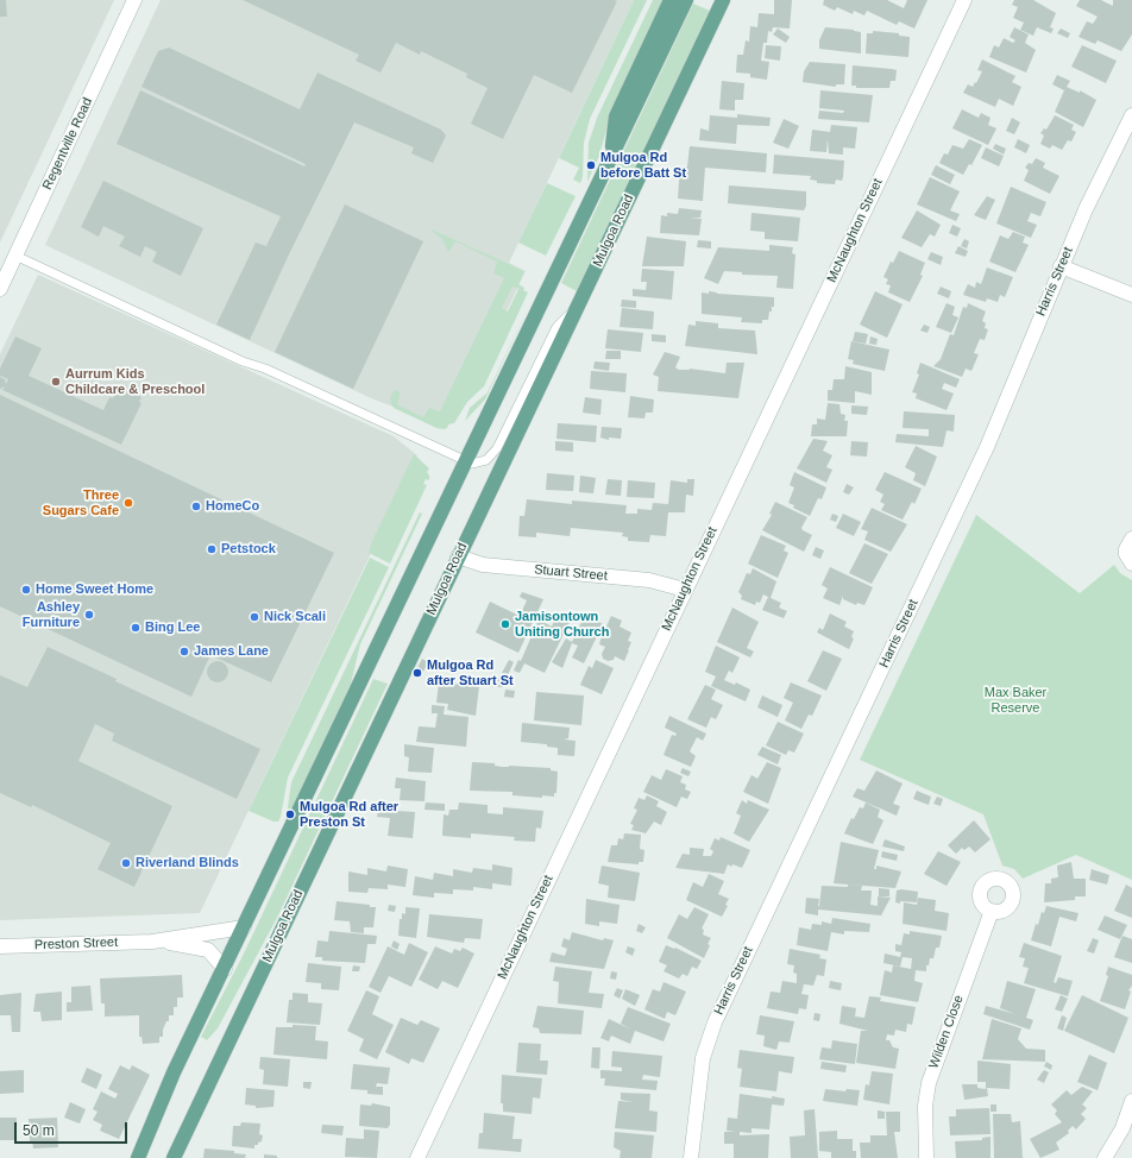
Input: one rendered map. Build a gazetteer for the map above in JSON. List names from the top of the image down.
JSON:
{
  "streets": {
    "main road": ["Mulgoa Road"],
    "street": [
      "Regentville Road",
      "McNaughton Street",
      "Harris Street",
      "Stuart Street",
      "Preston Street",
      "Wilden Close"
    ]
  },
  "crossings": [
    ["Mulgoa Road", "Stuart Street"],
    ["McNaughton Street", "Stuart Street"]
  ],
  "parks": ["Max Baker Reserve"],
  "places": [
    "Mulgoa Rd before Batt St",
    "Aurrum Kids Childcare & Preschool",
    "Three Sugars Cafe",
    "HomeCo",
    "Petstock",
    "Home Sweet Home",
    "Ashley Furniture",
    "Nick Scali",
    "Jamisontown Uniting Church",
    "Bing Lee",
    "James Lane",
    "Mulgoa Rd after Stuart St",
    "Mulgoa Rd after Preston St",
    "Riverland Blinds"
  ],
  "scale_bar": "50 m"
}
